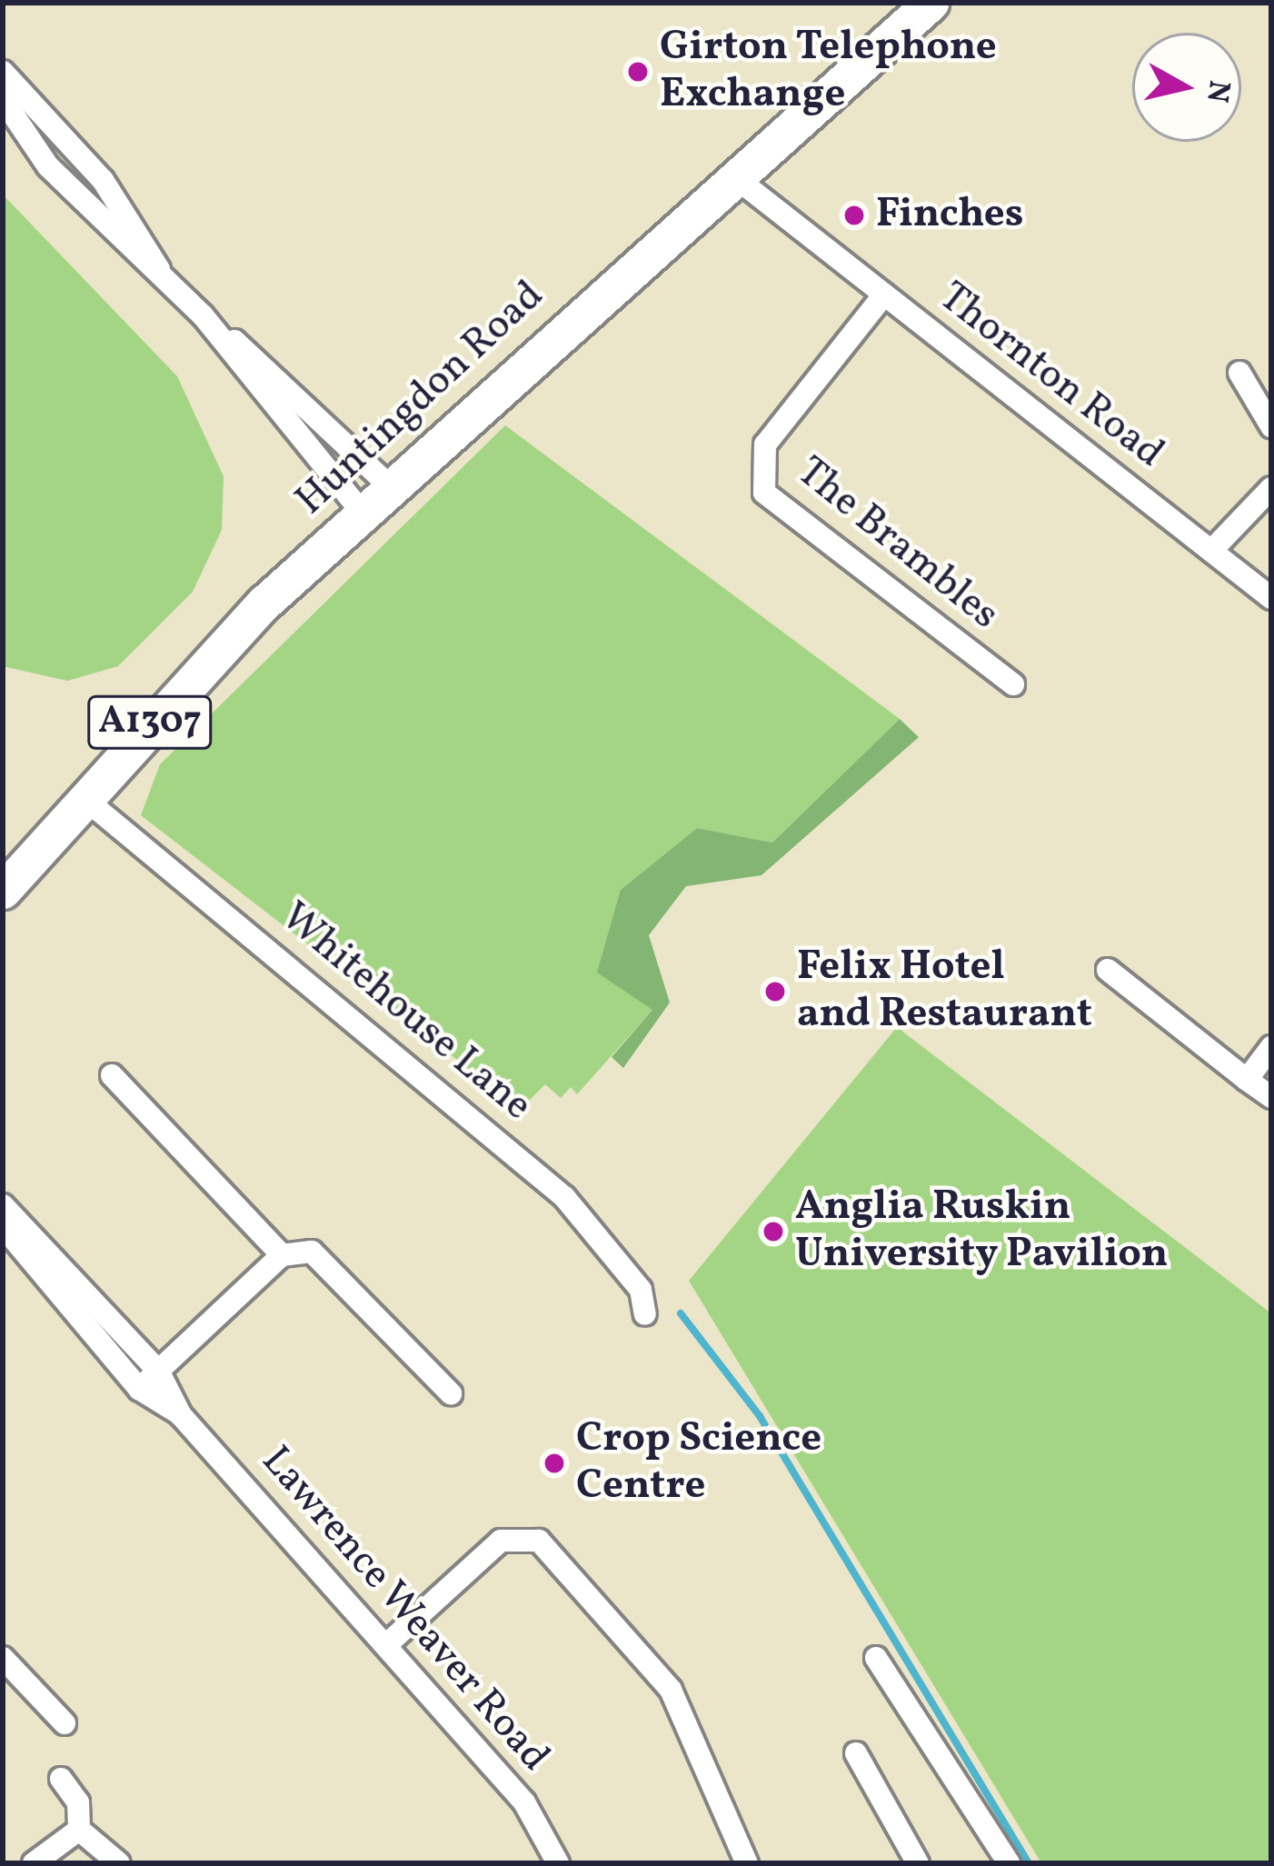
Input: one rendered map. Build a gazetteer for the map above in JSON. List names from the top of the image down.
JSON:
{
  "streets": {
    "main road": ["Huntingdon Road", "A1307"],
    "street": [
      "Thornton Road",
      "The Brambles",
      "Whitehouse Lane",
      "Lawrence Weaver Road"
    ]
  },
  "crossings": [
    ["Thornton Road", "Huntingdon Road"],
    ["Thornton Road", "The Brambles"],
    ["Huntingdon Road", "Whitehouse Lane"]
  ],
  "places": [
    "Girton Telephone Exchange",
    "Finches",
    "Felix Hotel and Restaurant",
    "Anglia Ruskin University Pavilion",
    "Crop Science Centre"
  ],
  "north": "right"
}
